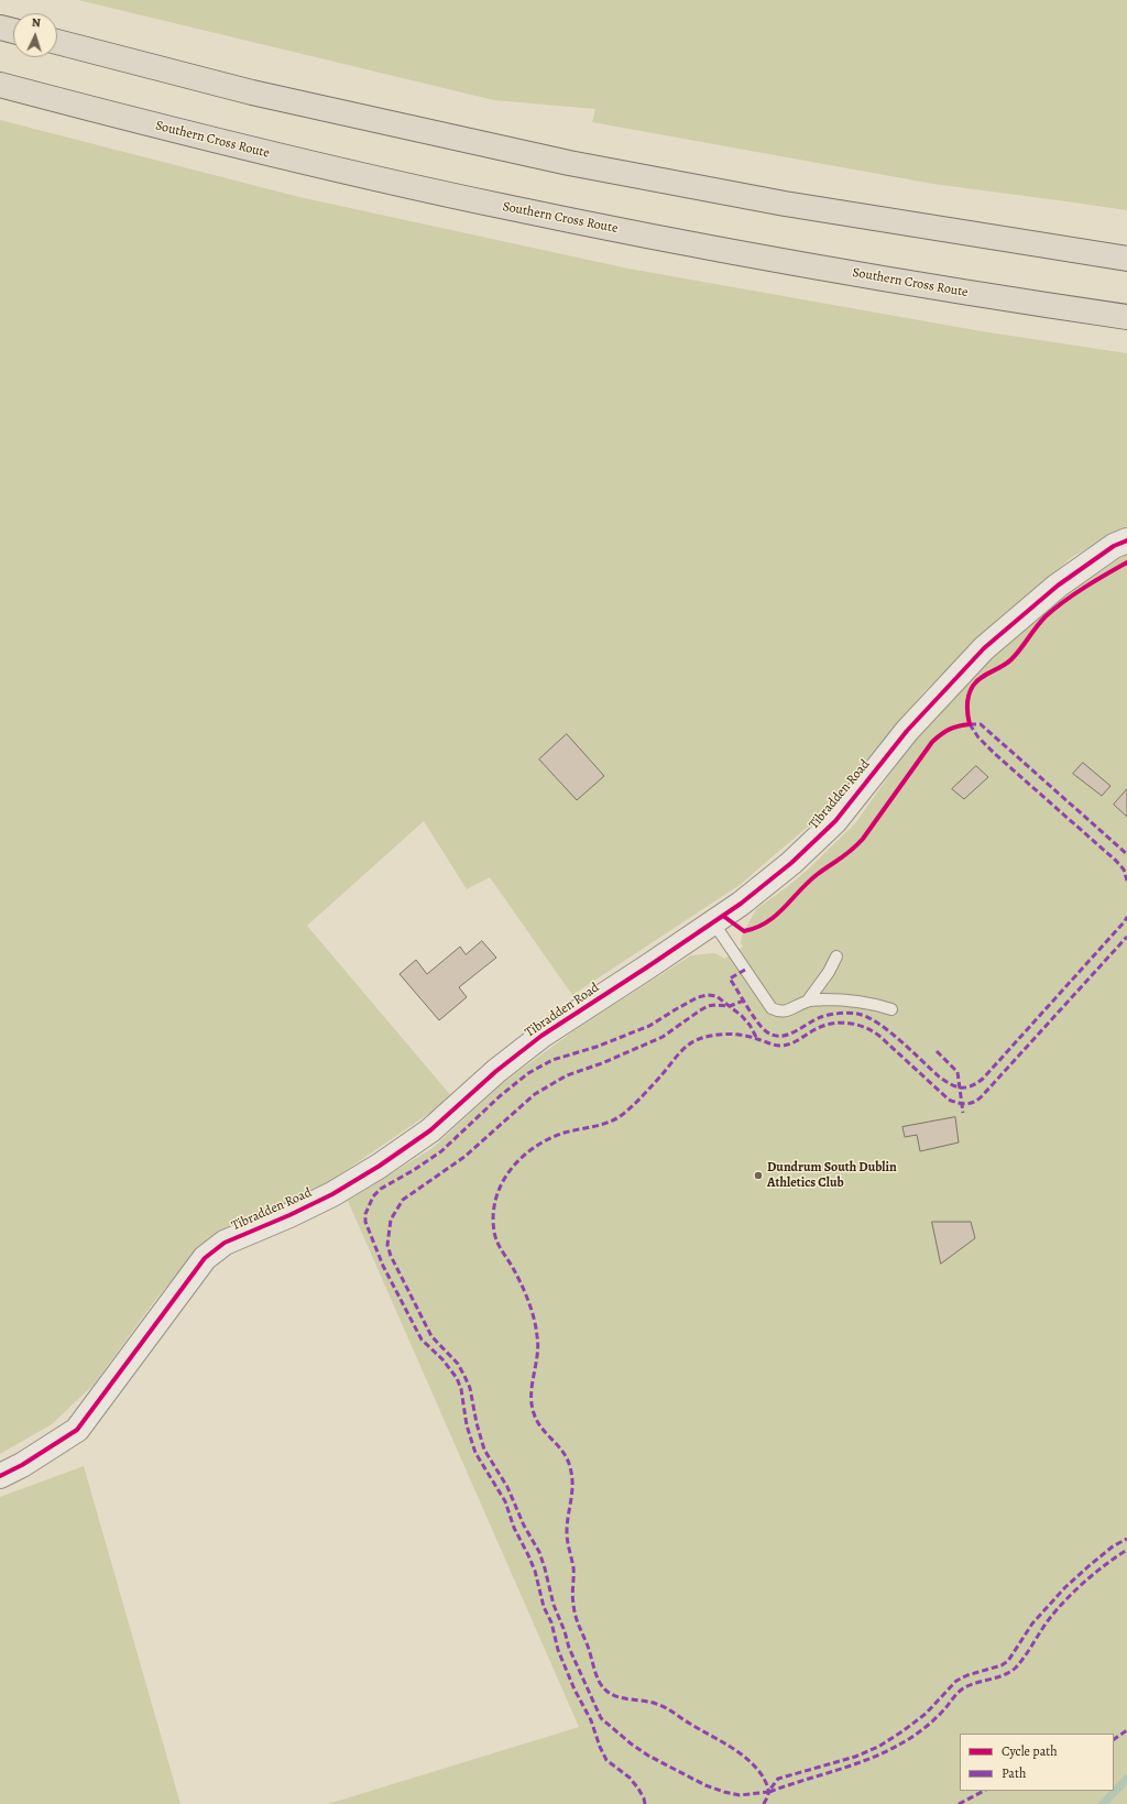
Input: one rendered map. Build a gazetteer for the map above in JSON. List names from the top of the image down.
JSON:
{
  "streets": {
    "highway": ["Southern Cross Route"],
    "street": ["Tibradden Road"]
  },
  "places": ["Dundrum South Dublin Athletics Club"],
  "legend": ["Cycle path", "Path"],
  "north": "top"
}
